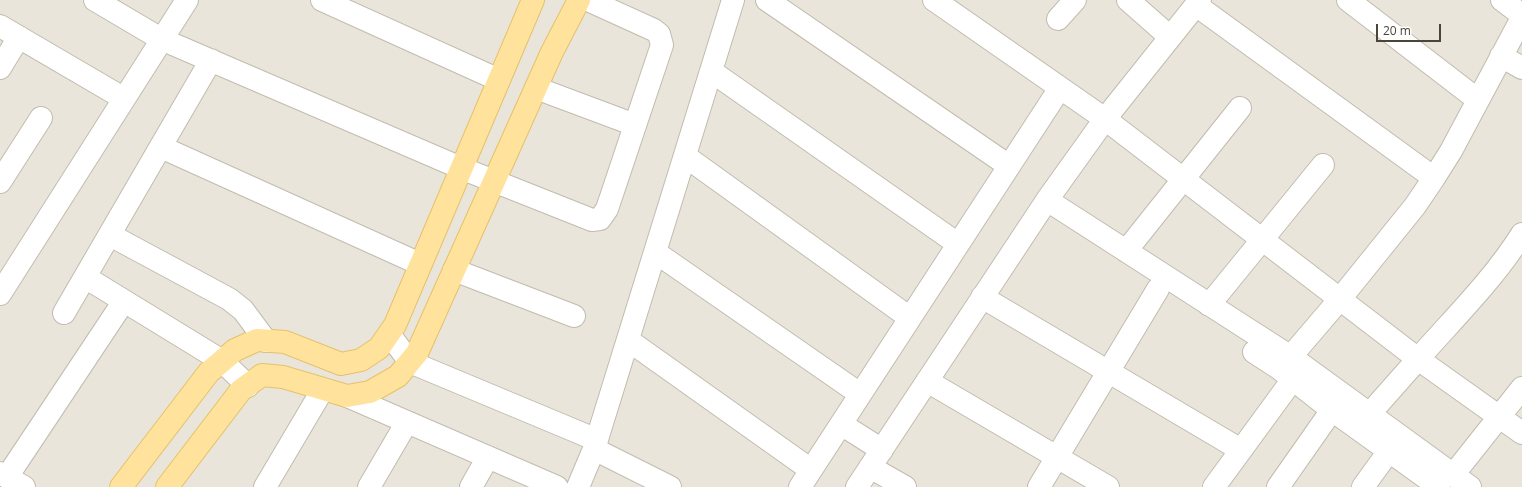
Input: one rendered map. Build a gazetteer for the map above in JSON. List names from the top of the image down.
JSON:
{
  "scale_bar": "20 m"
}
